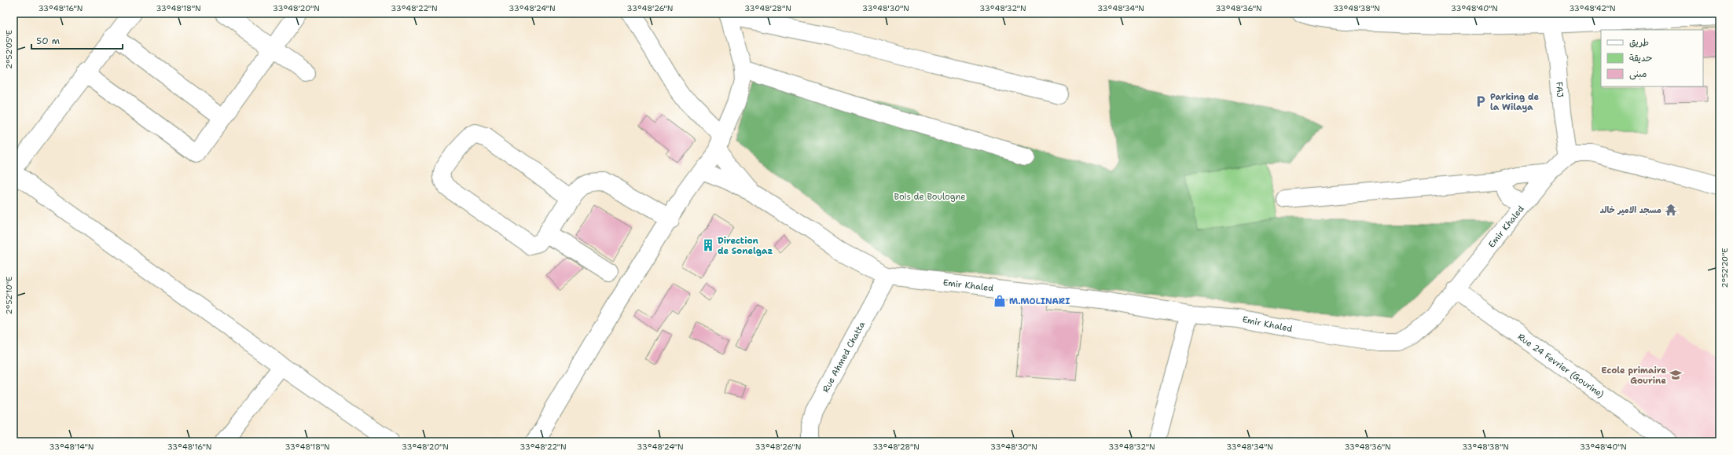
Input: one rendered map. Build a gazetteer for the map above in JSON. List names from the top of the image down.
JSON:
{
  "streets": {
    "street": [
      "FAJ",
      "Emir Khaled",
      "Rue Ahmed Chatta",
      "Rue 24 Fevrier (Gourine)"
    ]
  },
  "crossings": [
    ["FAJ", "Emir Khaled"],
    ["Emir Khaled", "Rue Ahmed Chatta"],
    ["Emir Khaled", "Rue 24 Fevrier (Gourine)"]
  ],
  "parks": ["Bois de Boulogne"],
  "places": {
    "parking": ["Parking de la Wilaya"],
    "temple": ["مسجد الامير خالد"],
    "building": ["Direction de Sonelgaz"],
    "shop": ["M.MOLINARI"],
    "school or university": ["Ecole primaire Gourine"]
  },
  "legend": ["طريق", "حديقة", "مبنى"],
  "scale_bar": "50 m",
  "coordinates": [
    "33°48'16\"N",
    "33°48'18\"N",
    "33°48'20\"N",
    "33°48'22\"N",
    "33°48'24\"N",
    "33°48'26\"N",
    "33°48'28\"N",
    "33°48'30\"N",
    "33°48'32\"N",
    "33°48'34\"N",
    "33°48'36\"N",
    "33°48'38\"N",
    "33°48'40\"N",
    "33°48'42\"N",
    "2°52'05\"E",
    "2°52'20\"E",
    "2°52'10\"E",
    "33°48'14\"N"
  ]
}
